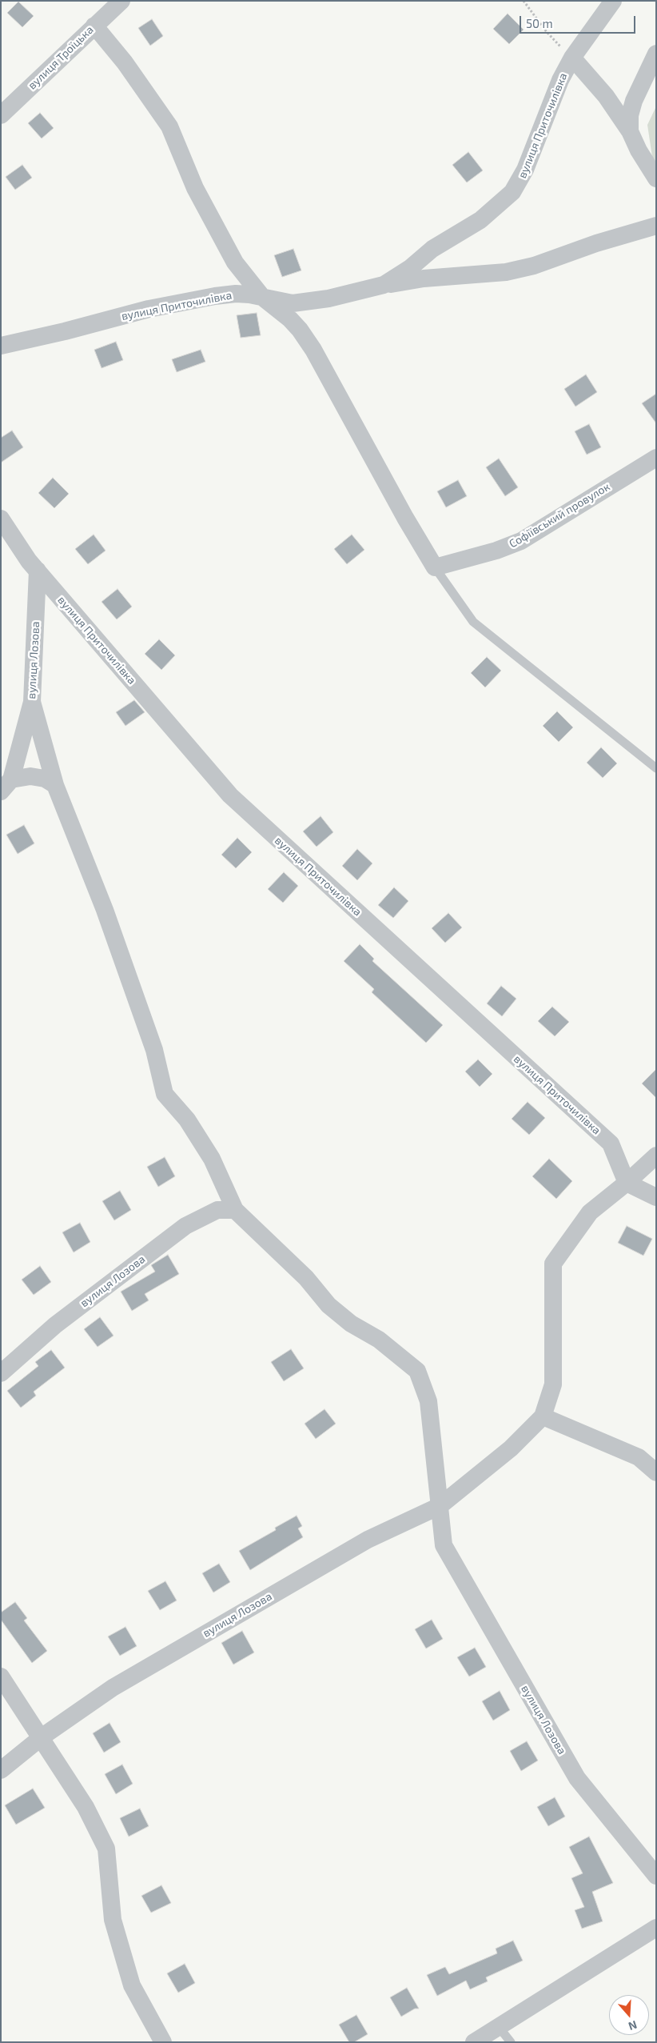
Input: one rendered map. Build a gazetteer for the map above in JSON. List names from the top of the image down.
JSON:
{
  "streets": {
    "street": [
      "вулиця Троїцька",
      "вулиця Приточилівка",
      "Софіївський провулок",
      "вулиця Лозова"
    ]
  },
  "crossings": [
    ["вулиця Приточилівка", "вулиця Лозова"]
  ],
  "scale_bar": "50 m",
  "north": "bottom"
}
